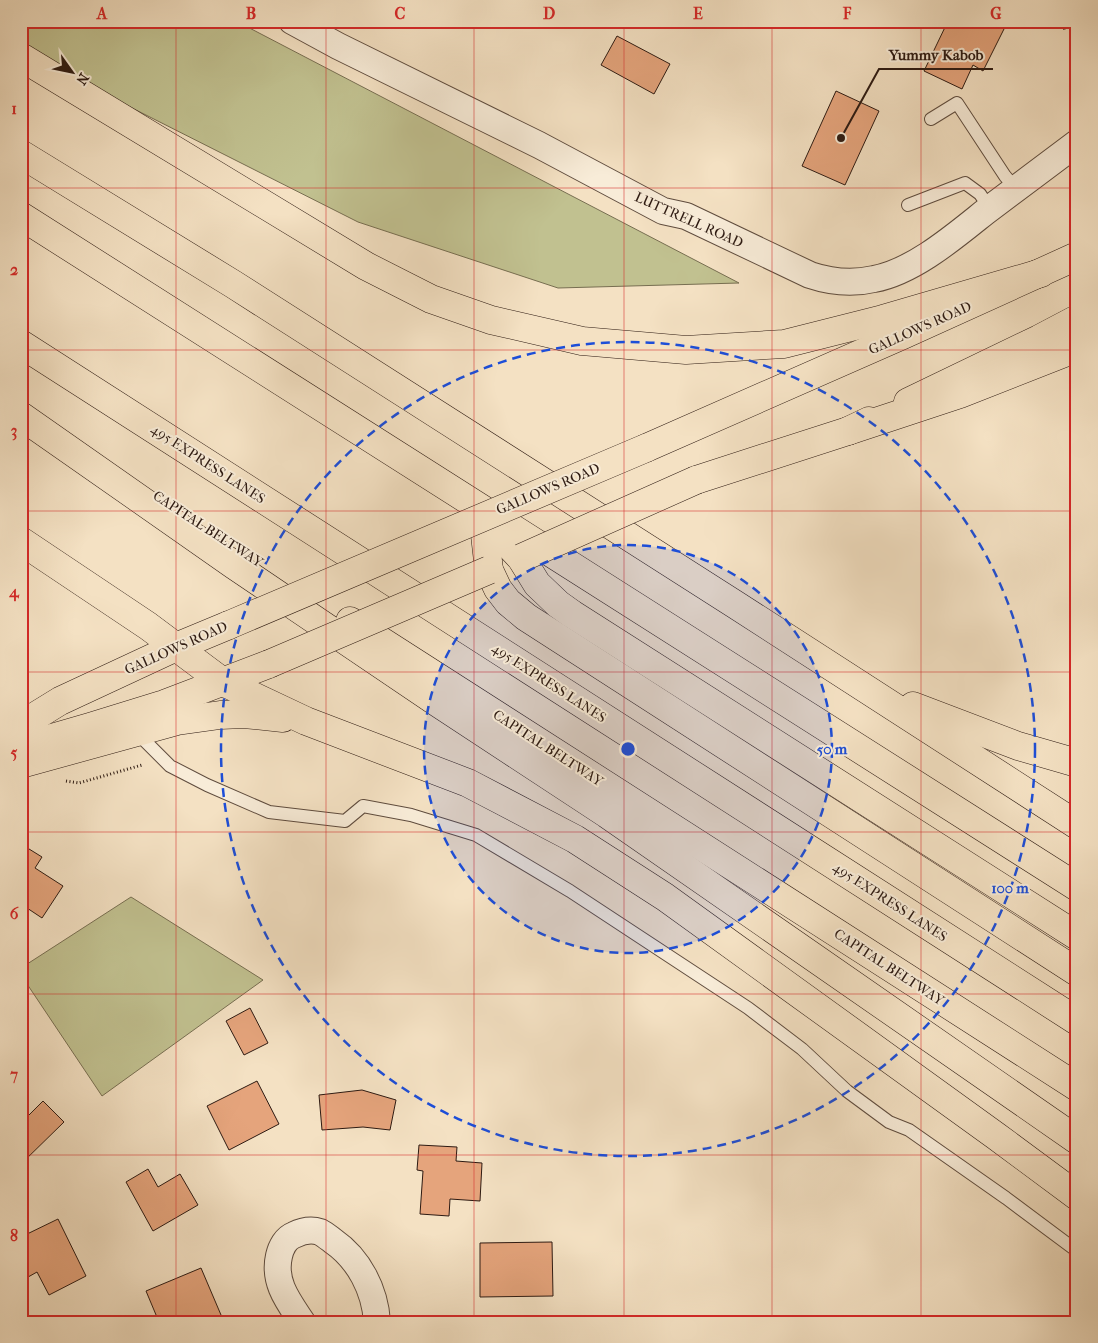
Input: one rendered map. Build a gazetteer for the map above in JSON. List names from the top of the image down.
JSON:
{
  "streets": {
    "main road": ["GALLOWS ROAD", "495 EXPRESS LANES", "CAPITAL BELTWAY"],
    "street": ["LUTTRELL ROAD"]
  },
  "places": ["Yummy Kabob"],
  "north": "bottom right",
  "grid": {
    "columns": [
      "A",
      "B",
      "C",
      "D",
      "E",
      "F",
      "G"
    ],
    "rows": [
      "1",
      "2",
      "3",
      "4",
      "5",
      "6",
      "7",
      "8"
    ]
  },
  "rings": ["50 m", "100 m"]
}
